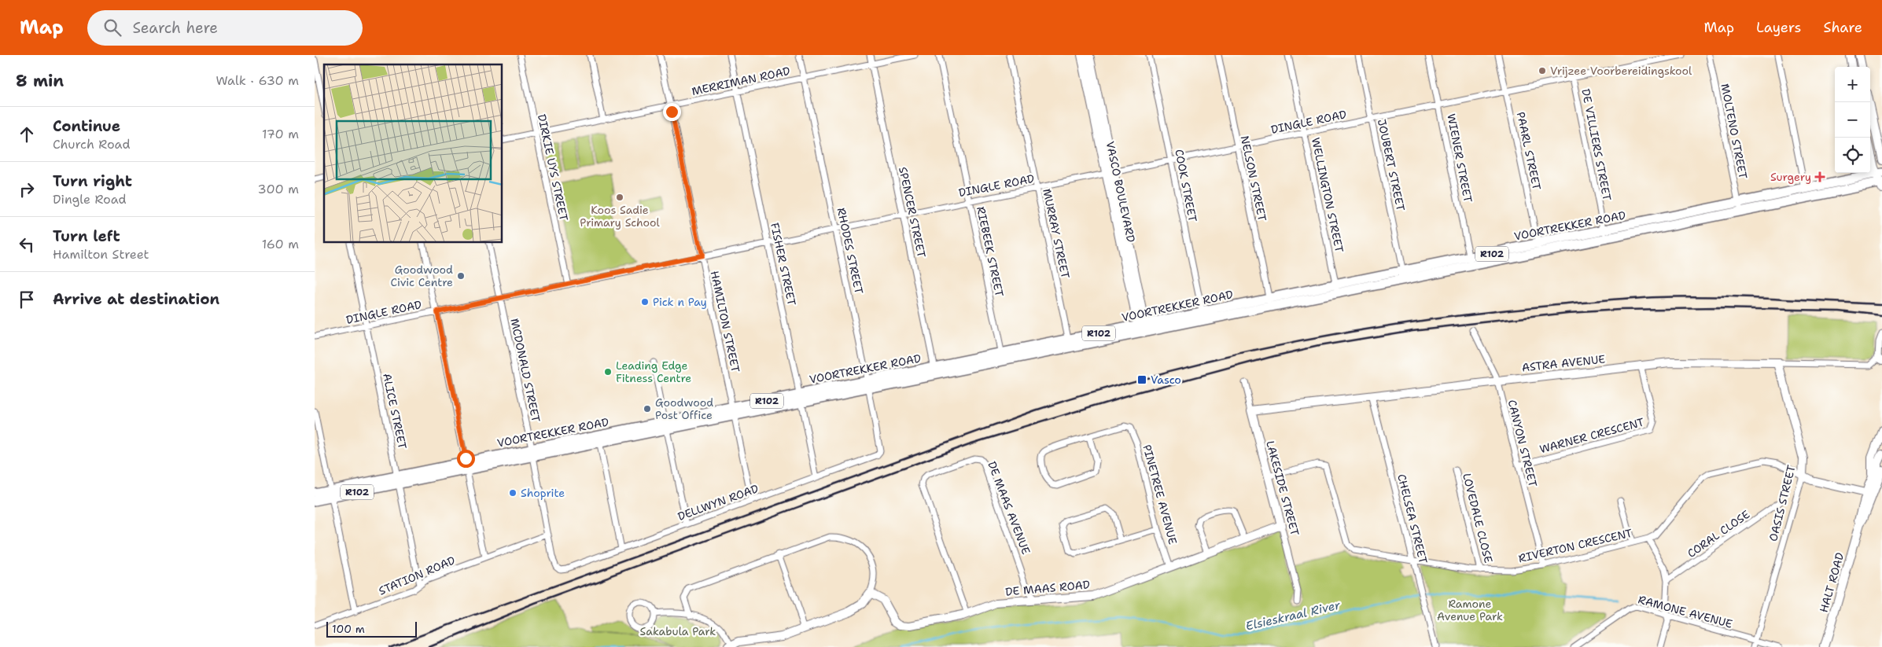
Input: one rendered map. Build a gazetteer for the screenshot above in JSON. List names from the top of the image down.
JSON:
{
  "streets": {
    "main road": ["VOORTREKKER ROAD", "R102"],
    "street": [
      "MERRIMAN ROAD",
      "DINGLE ROAD",
      "MOLTENO STREET",
      "DE VILLIERS STREET",
      "PAARL STREET",
      "WIENER STREET",
      "JOUBERT STREET",
      "DIRKIE UYS STREET",
      "NELSON STREET",
      "COOK STREET",
      "VASCO BOULEVARD",
      "WELLINGTON STREET",
      "SPENCER STREET",
      "MURRAY STREET",
      "RHODES STREET",
      "RIEBEEK STREET",
      "FISHER STREET",
      "HAMILTON STREET",
      "ASTRA AVENUE",
      "MCDONALD STREET",
      "ALICE STREET",
      "WARNER CRESCENT",
      "CANYON STREET",
      "LAKESIDE STREET",
      "PINETREE AVENUE",
      "DELLWYN ROAD",
      "OASIS STREET",
      "DE MAAS AVENUE",
      "LOVEDALE CLOSE",
      "CHELSEA STREET",
      "CORAL CLOSE",
      "RIVERTON CRESCENT",
      "STATION ROAD",
      "HALT ROAD",
      "DE MAAS ROAD",
      "RAMONE AVENUE"
    ]
  },
  "crossings": [
    ["MERRIMAN ROAD", "DIRKIE UYS STREET"],
    ["MERRIMAN ROAD", "SPENCER STREET"],
    ["MERRIMAN ROAD", "RHODES STREET"],
    ["MERRIMAN ROAD", "FISHER STREET"],
    ["MERRIMAN ROAD", "HAMILTON STREET"],
    ["DINGLE ROAD", "DE VILLIERS STREET"],
    ["DINGLE ROAD", "PAARL STREET"],
    ["DINGLE ROAD", "WIENER STREET"],
    ["DINGLE ROAD", "JOUBERT STREET"],
    ["DINGLE ROAD", "DIRKIE UYS STREET"],
    ["DINGLE ROAD", "NELSON STREET"],
    ["DINGLE ROAD", "COOK STREET"],
    ["DINGLE ROAD", "VASCO BOULEVARD"],
    ["DINGLE ROAD", "WELLINGTON STREET"],
    ["DINGLE ROAD", "SPENCER STREET"],
    ["DINGLE ROAD", "MURRAY STREET"],
    ["DINGLE ROAD", "RHODES STREET"],
    ["DINGLE ROAD", "RIEBEEK STREET"],
    ["DINGLE ROAD", "FISHER STREET"],
    ["DINGLE ROAD", "HAMILTON STREET"],
    ["DINGLE ROAD", "MCDONALD STREET"],
    ["DINGLE ROAD", "ALICE STREET"],
    ["MOLTENO STREET", "VOORTREKKER ROAD"],
    ["DE VILLIERS STREET", "VOORTREKKER ROAD"],
    ["PAARL STREET", "VOORTREKKER ROAD"],
    ["WIENER STREET", "VOORTREKKER ROAD"],
    ["JOUBERT STREET", "VOORTREKKER ROAD"],
    ["NELSON STREET", "VOORTREKKER ROAD"],
    ["COOK STREET", "VOORTREKKER ROAD"],
    ["VASCO BOULEVARD", "VOORTREKKER ROAD"],
    ["WELLINGTON STREET", "VOORTREKKER ROAD"],
    ["SPENCER STREET", "VOORTREKKER ROAD"],
    ["VOORTREKKER ROAD", "MURRAY STREET"],
    ["VOORTREKKER ROAD", "RHODES STREET"],
    ["VOORTREKKER ROAD", "RIEBEEK STREET"],
    ["VOORTREKKER ROAD", "FISHER STREET"],
    ["VOORTREKKER ROAD", "HAMILTON STREET"],
    ["VOORTREKKER ROAD", "MCDONALD STREET"],
    ["VOORTREKKER ROAD", "ALICE STREET"],
    ["RHODES STREET", "DELLWYN ROAD"],
    ["FISHER STREET", "DELLWYN ROAD"],
    ["HAMILTON STREET", "DELLWYN ROAD"],
    ["ASTRA AVENUE", "WARNER CRESCENT"],
    ["ASTRA AVENUE", "CANYON STREET"],
    ["ASTRA AVENUE", "LAKESIDE STREET"],
    ["ASTRA AVENUE", "OASIS STREET"],
    ["ASTRA AVENUE", "CHELSEA STREET"],
    ["MCDONALD STREET", "DELLWYN ROAD"],
    ["MCDONALD STREET", "STATION ROAD"],
    ["ALICE STREET", "STATION ROAD"],
    ["WARNER CRESCENT", "CANYON STREET"],
    ["CANYON STREET", "RIVERTON CRESCENT"],
    ["LAKESIDE STREET", "RIVERTON CRESCENT"],
    ["LAKESIDE STREET", "DE MAAS ROAD"],
    ["PINETREE AVENUE", "DE MAAS ROAD"],
    ["OASIS STREET", "RIVERTON CRESCENT"],
    ["OASIS STREET", "RAMONE AVENUE"],
    ["DE MAAS AVENUE", "DE MAAS ROAD"],
    ["LOVEDALE CLOSE", "RIVERTON CRESCENT"],
    ["CHELSEA STREET", "RIVERTON CRESCENT"]
  ],
  "water": ["Elsieskraal River"],
  "parks": ["Ramone Avenue Park", "Sakabula Park"],
  "places": {
    "other": [
      "Vrijzee Voorbereidingskool",
      "Koos Sadie Primary School",
      "Goodwood Civic Centre",
      "Pick n Pay",
      "Leading Edge Fitness Centre",
      "Goodwood Post Office",
      "Shoprite"
    ],
    "health": ["Surgery"],
    "transit": ["Vasco"]
  },
  "scale_bar": "100 m",
  "page": {
    "header": "Map",
    "search": "Search here",
    "nav": ["Map", "Layers", "Share"],
    "heading": ["8 min", "Walk · 630 m"],
    "map_buttons": ["+", "−"],
    "list": [
      ["Continue", "Church Road", "170 m"],
      ["Turn right", "Dingle Road", "300 m"],
      ["Turn left", "Hamilton Street", "160 m"],
      "Arrive at destination"
    ],
    "scale": "100 m"
  }
}
